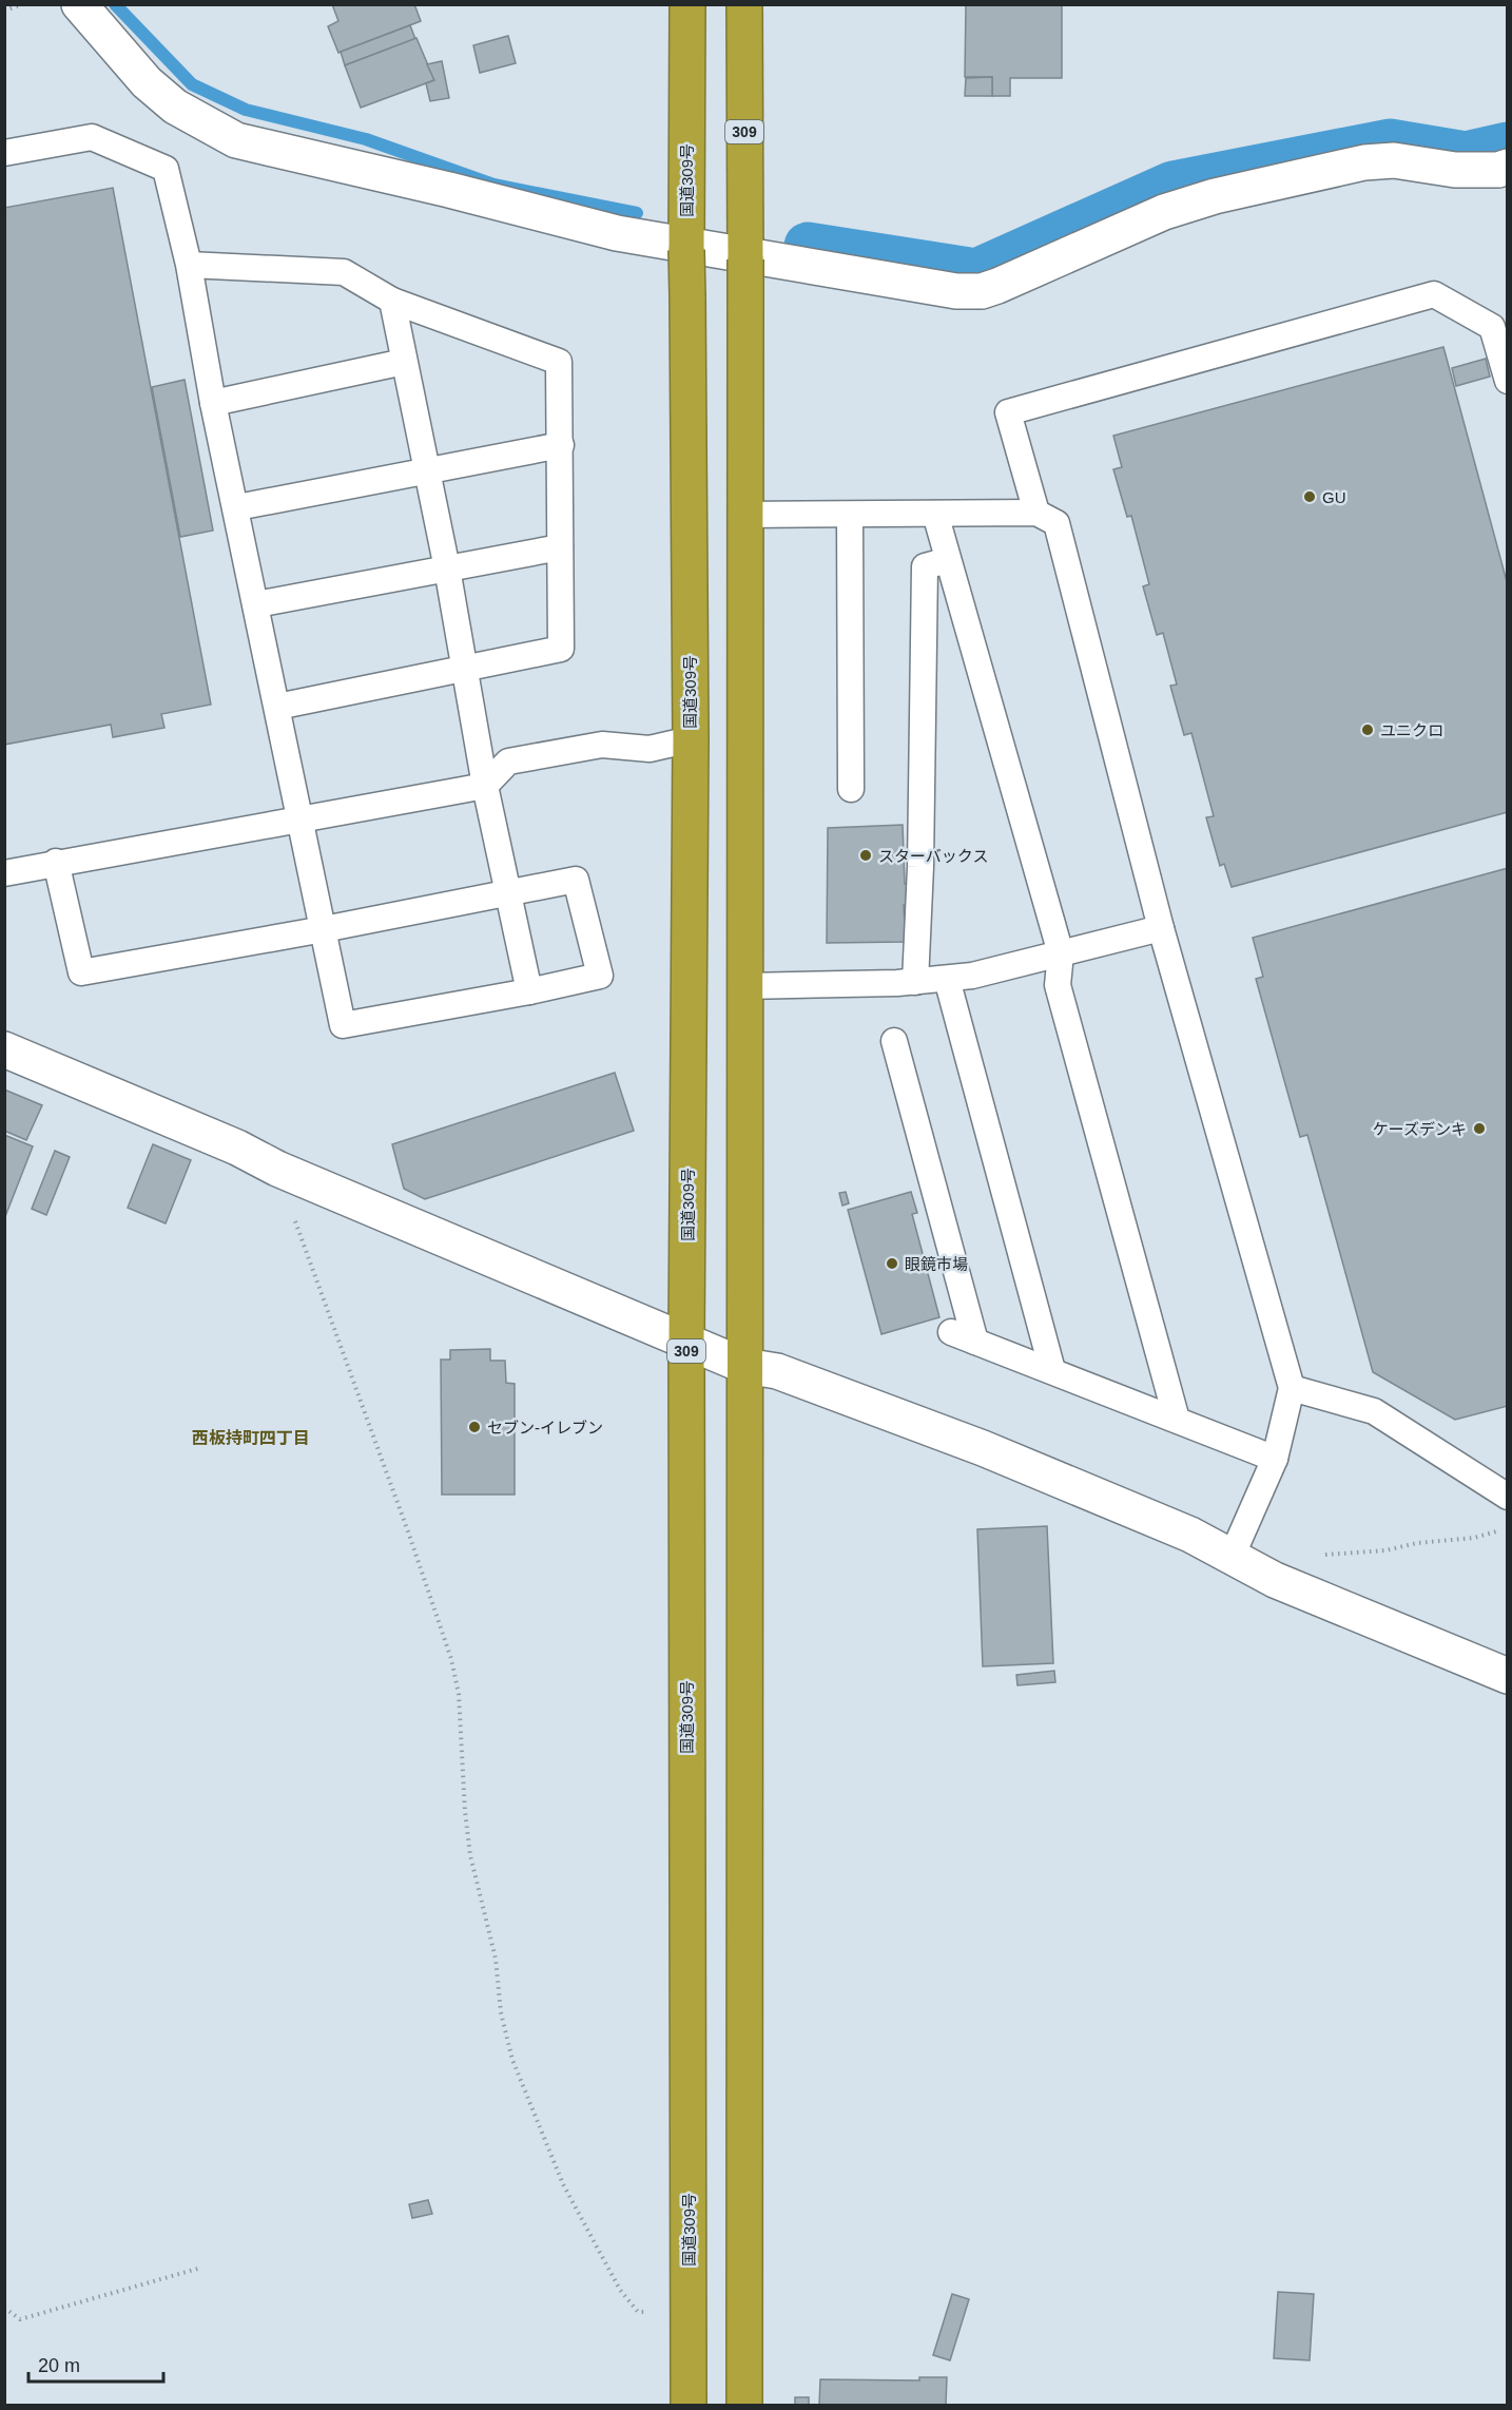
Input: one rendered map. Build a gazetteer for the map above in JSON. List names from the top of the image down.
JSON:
{
  "streets": {
    "highway": ["309", "国道309号"]
  },
  "districts": ["西板持町四丁目"],
  "places": [
    "GU",
    "ユニクロ",
    "スターバックス",
    "ケーズデンキ",
    "眼鏡市場",
    "セブン-イレブン"
  ],
  "scale_bar": "20 m"
}
